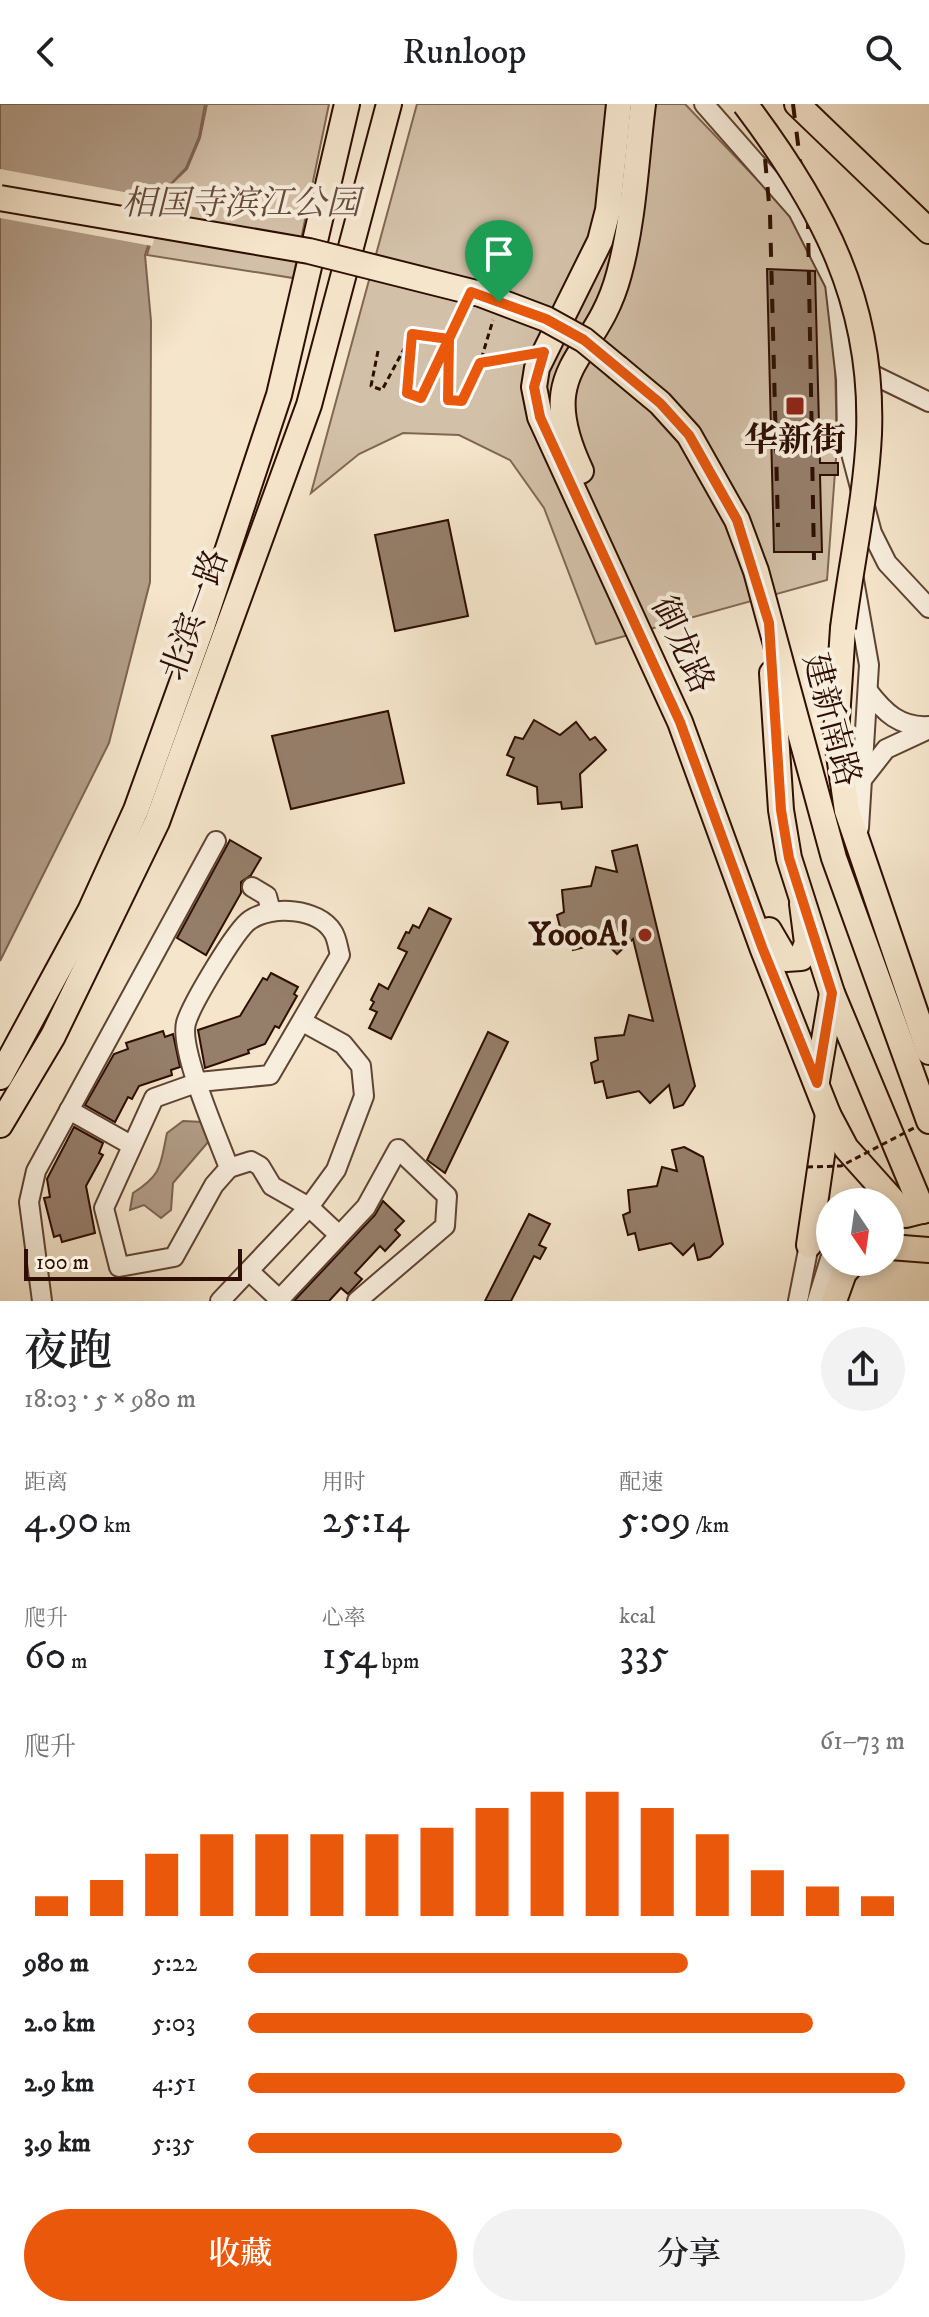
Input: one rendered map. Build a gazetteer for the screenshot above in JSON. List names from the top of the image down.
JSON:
{
  "streets": {
    "main road": ["北滨一路", "御龙路", "建新南路"]
  },
  "parks": ["相国寺滨江公园"],
  "places": {
    "transit": ["华新街"],
    "other": ["YoooA!"]
  },
  "scale_bar": "100 m",
  "north": "bottom",
  "page": {
    "header": "Runloop",
    "scale": "100 m",
    "heading": ["夜跑", "18:03 · 5 × 980 m"],
    "stats": [
      ["距离", "4.90 km"],
      ["用时", "25:14"],
      ["配速", "5:09 /km"],
      ["爬升", "60 m"],
      ["心率", "154 bpm"],
      ["kcal", "335"]
    ],
    "chart": ["爬升", "61–73 m"],
    "list": [
      {
        "name": "980 m",
        "note": "5:22"
      },
      {
        "name": "2.0 km",
        "note": "5:03"
      },
      {
        "name": "2.9 km",
        "note": "4:51"
      },
      {
        "name": "3.9 km",
        "note": "5:35"
      }
    ],
    "buttons": ["收藏", "分享"]
  }
}
